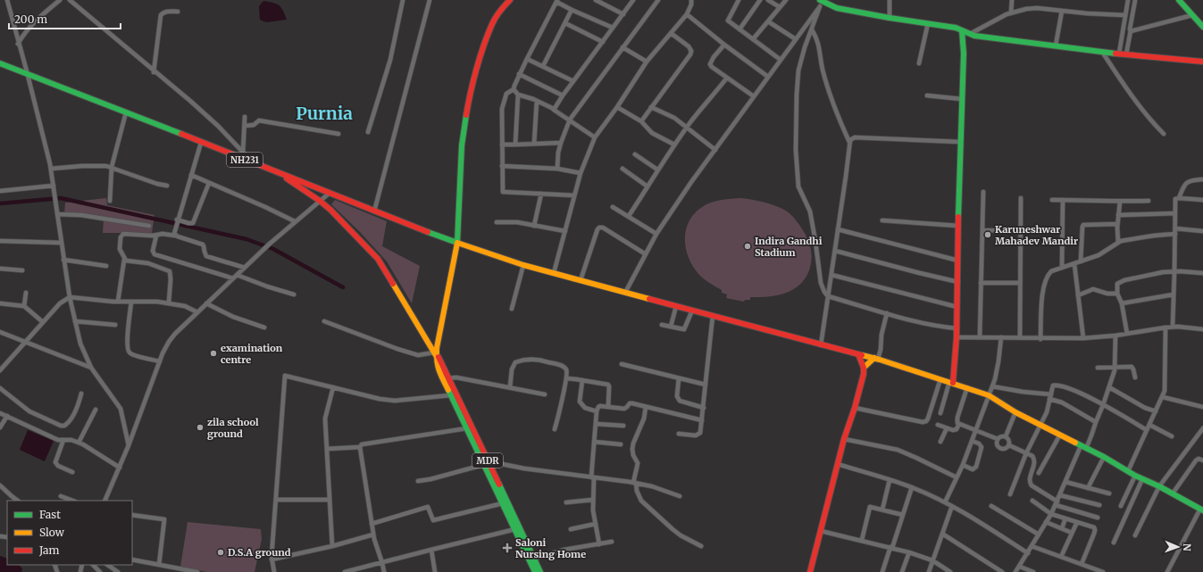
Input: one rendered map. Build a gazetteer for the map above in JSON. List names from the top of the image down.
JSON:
{
  "streets": {
    "main road": ["NH231", "MDR"]
  },
  "crossings": [
    ["NH231", "MDR"]
  ],
  "districts": ["Purnia"],
  "places": {
    "other": [
      "Karuneshwar Mahadev Mandir",
      "Indira Gandhi Stadium",
      "examination centre",
      "zila school ground",
      "D.S.A ground"
    ],
    "health": ["Saloni Nursing Home"]
  },
  "legend": ["Fast", "Slow", "Jam"],
  "scale_bar": "200 m",
  "north": "right"
}
